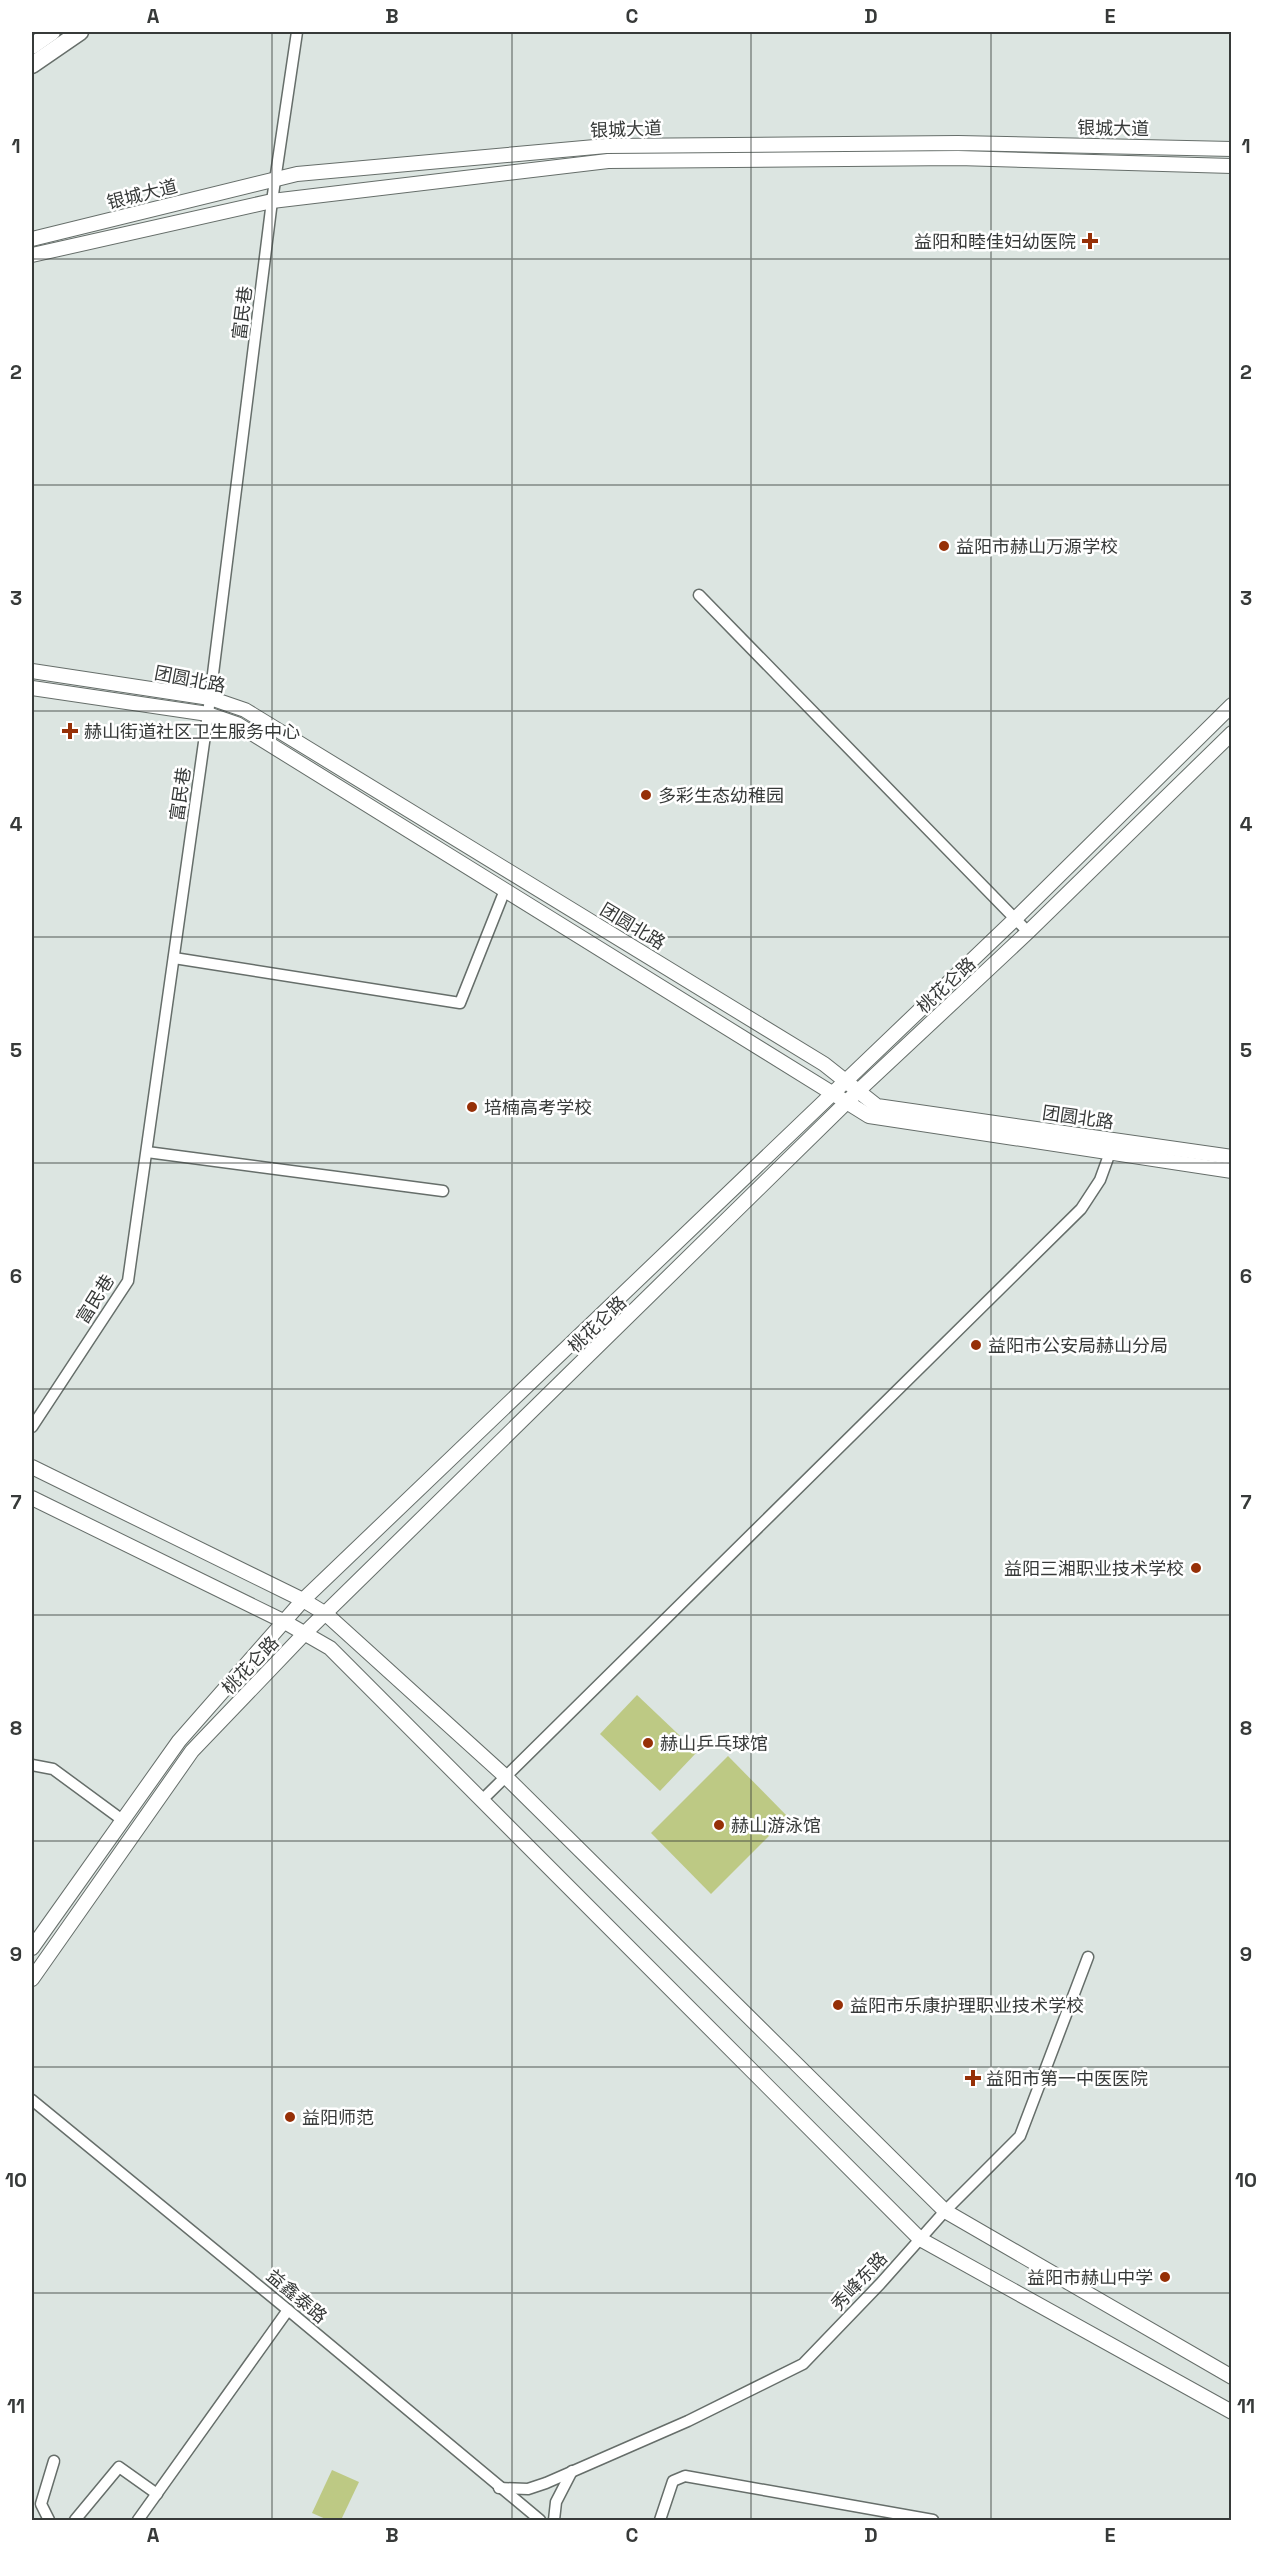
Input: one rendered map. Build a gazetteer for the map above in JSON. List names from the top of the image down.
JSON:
{
  "streets": {
    "main road": ["银城大道", "团圆北路", "桃花仑路"],
    "street": ["富民巷", "秀峰东路", "益鑫泰路"]
  },
  "crossings": [
    ["银城大道", "富民巷"],
    ["富民巷", "团圆北路"],
    ["团圆北路", "桃花仑路"],
    ["秀峰东路", "益鑫泰路"]
  ],
  "places": {
    "health": ["益阳和睦佳妇幼医院", "赫山街道社区卫生服务中心", "益阳市第一中医医院"],
    "other": [
      "益阳市赫山万源学校",
      "多彩生态幼稚园",
      "培楠高考学校",
      "益阳市公安局赫山分局",
      "益阳三湘职业技术学校",
      "赫山乒乓球馆",
      "赫山游泳馆",
      "益阳市乐康护理职业技术学校",
      "益阳师范",
      "益阳市赫山中学"
    ]
  },
  "grid": {
    "columns": [
      "A",
      "B",
      "C",
      "D",
      "E"
    ],
    "rows": [
      "1",
      "2",
      "3",
      "4",
      "5",
      "6",
      "7",
      "8",
      "9",
      "10",
      "11"
    ]
  }
}
